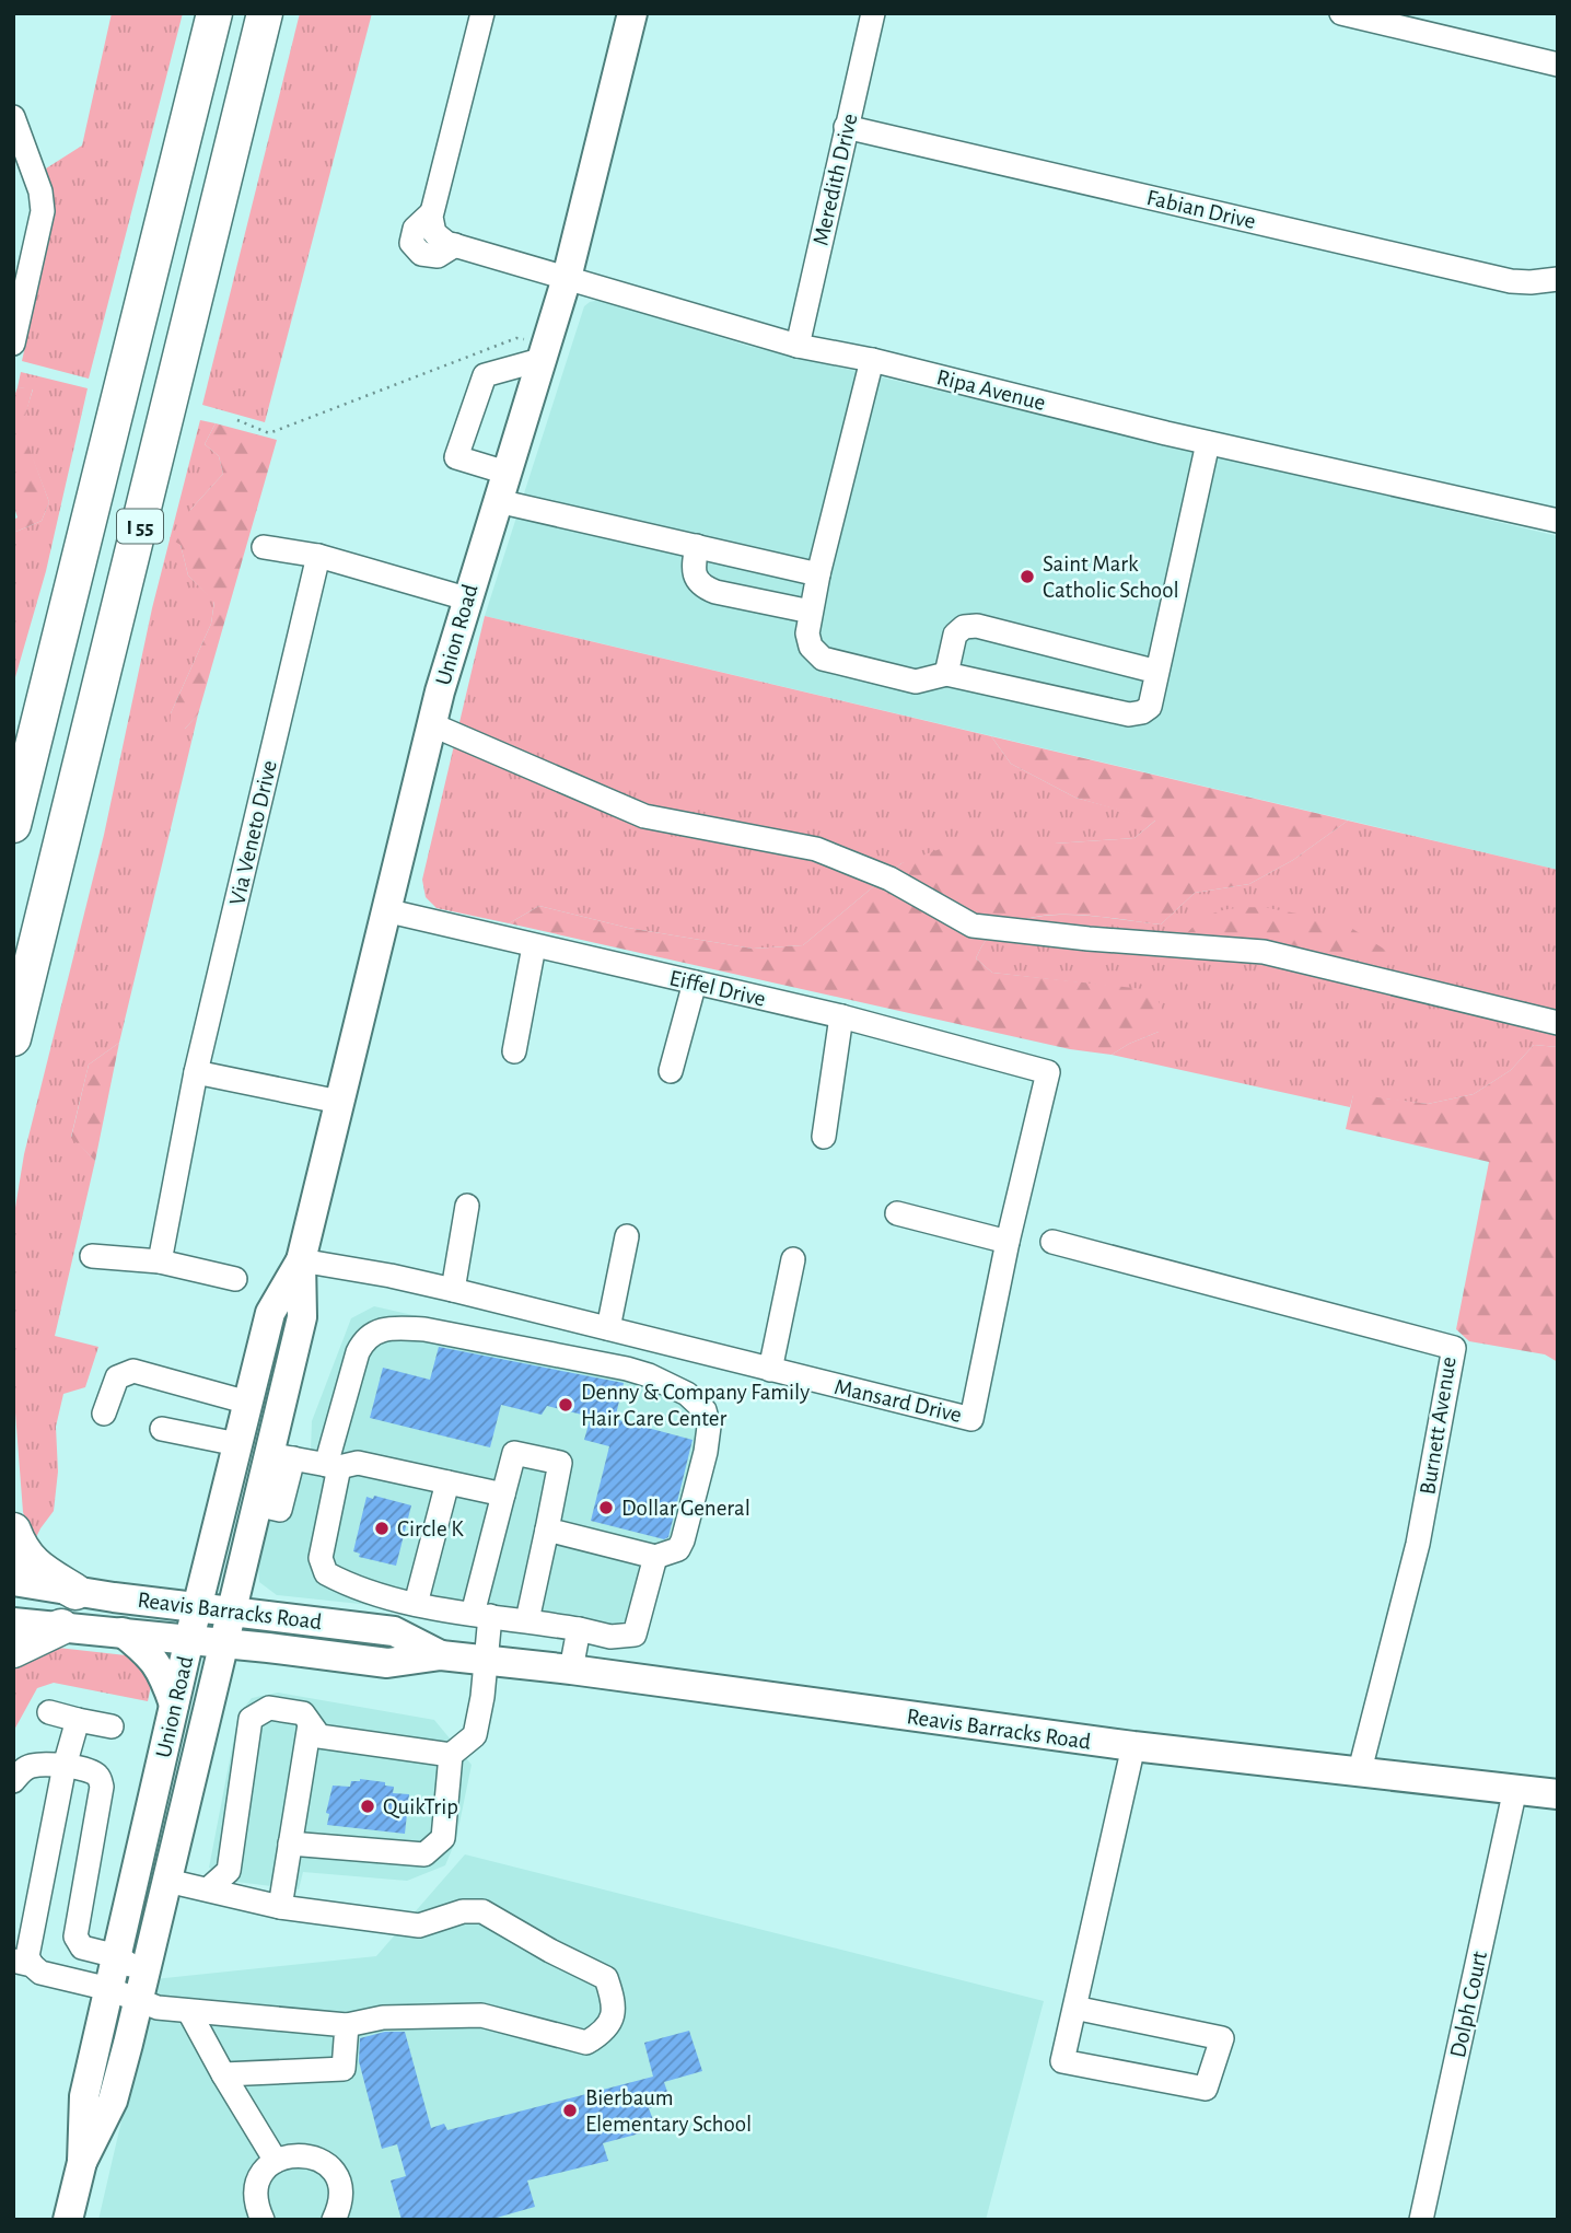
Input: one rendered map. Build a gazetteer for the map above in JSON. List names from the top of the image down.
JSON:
{
  "streets": {
    "highway": ["I 55"],
    "main road": ["Union Road", "Reavis Barracks Road"],
    "street": [
      "Meredith Drive",
      "Fabian Drive",
      "Ripa Avenue",
      "Via Veneto Drive",
      "Eiffel Drive",
      "Mansard Drive",
      "Burnett Avenue",
      "Dolph Court"
    ]
  },
  "crossings": [
    ["Meredith Drive", "Fabian Drive"],
    ["Meredith Drive", "Ripa Avenue"],
    ["Ripa Avenue", "Union Road"],
    ["Union Road", "Eiffel Drive"],
    ["Union Road", "Mansard Drive"],
    ["Union Road", "Reavis Barracks Road"],
    ["Eiffel Drive", "Mansard Drive"],
    ["Burnett Avenue", "Reavis Barracks Road"],
    ["Reavis Barracks Road", "Dolph Court"]
  ],
  "places": [
    "Saint Mark Catholic School",
    "Denny & Company Family Hair Care Center",
    "Dollar General",
    "Circle K",
    "QuikTrip",
    "Bierbaum Elementary School"
  ]
}
